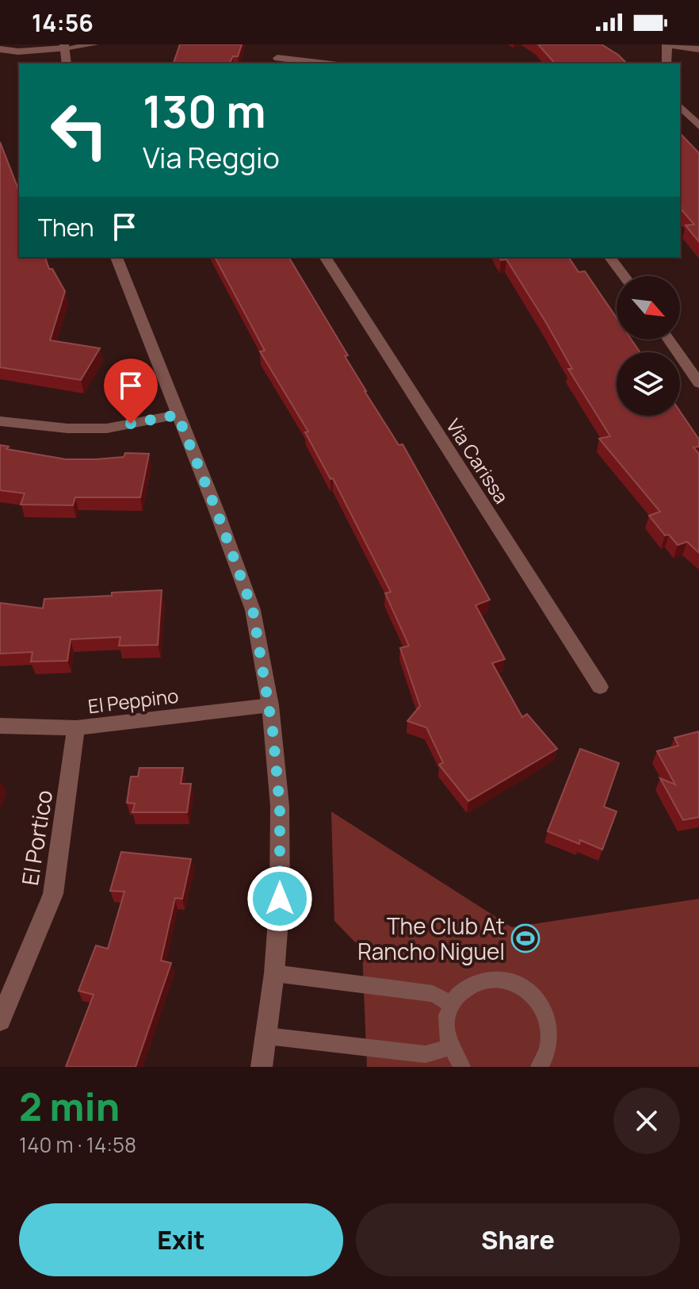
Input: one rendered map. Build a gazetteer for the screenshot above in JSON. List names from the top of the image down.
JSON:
{
  "streets": {
    "street": ["Via Carissa", "El Peppino", "El Portico"]
  },
  "crossings": [
    ["El Peppino", "El Portico"]
  ],
  "places": {
    "sports": ["The Club At Rancho Niguel"]
  },
  "north": "bottom right",
  "page": {
    "status": "14:56",
    "turn": ["130 m", "Via Reggio"],
    "then": "Then",
    "heading": ["2 min", "140 m · 14:58"],
    "buttons": ["Exit", "Share"]
  }
}
